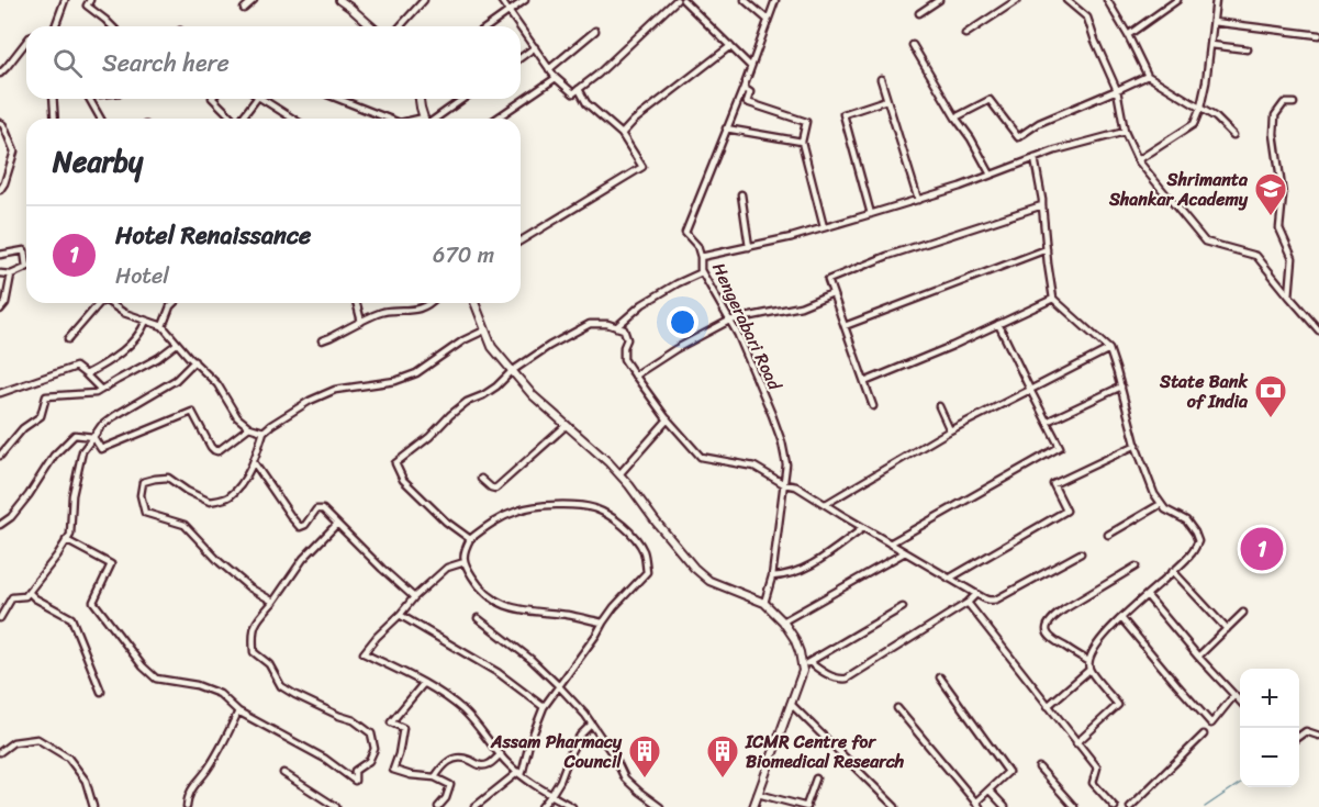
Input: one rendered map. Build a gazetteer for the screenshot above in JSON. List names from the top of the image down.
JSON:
{
  "streets": {
    "street": ["Hengerabari Road"]
  },
  "places": {
    "school or university": ["Shrimanta Shankar Academy"],
    "bank": ["State Bank of India"],
    "building": ["Assam Pharmacy Council", "ICMR Centre for Biomedical Research"]
  },
  "page": {
    "search": "Search here",
    "heading": "Nearby",
    "list": [
      {
        "mark": "1",
        "name": "Hotel Renaissance",
        "note": "Hotel",
        "value": "670 m"
      }
    ],
    "pins": "1",
    "map_buttons": ["+", "−"]
  }
}
